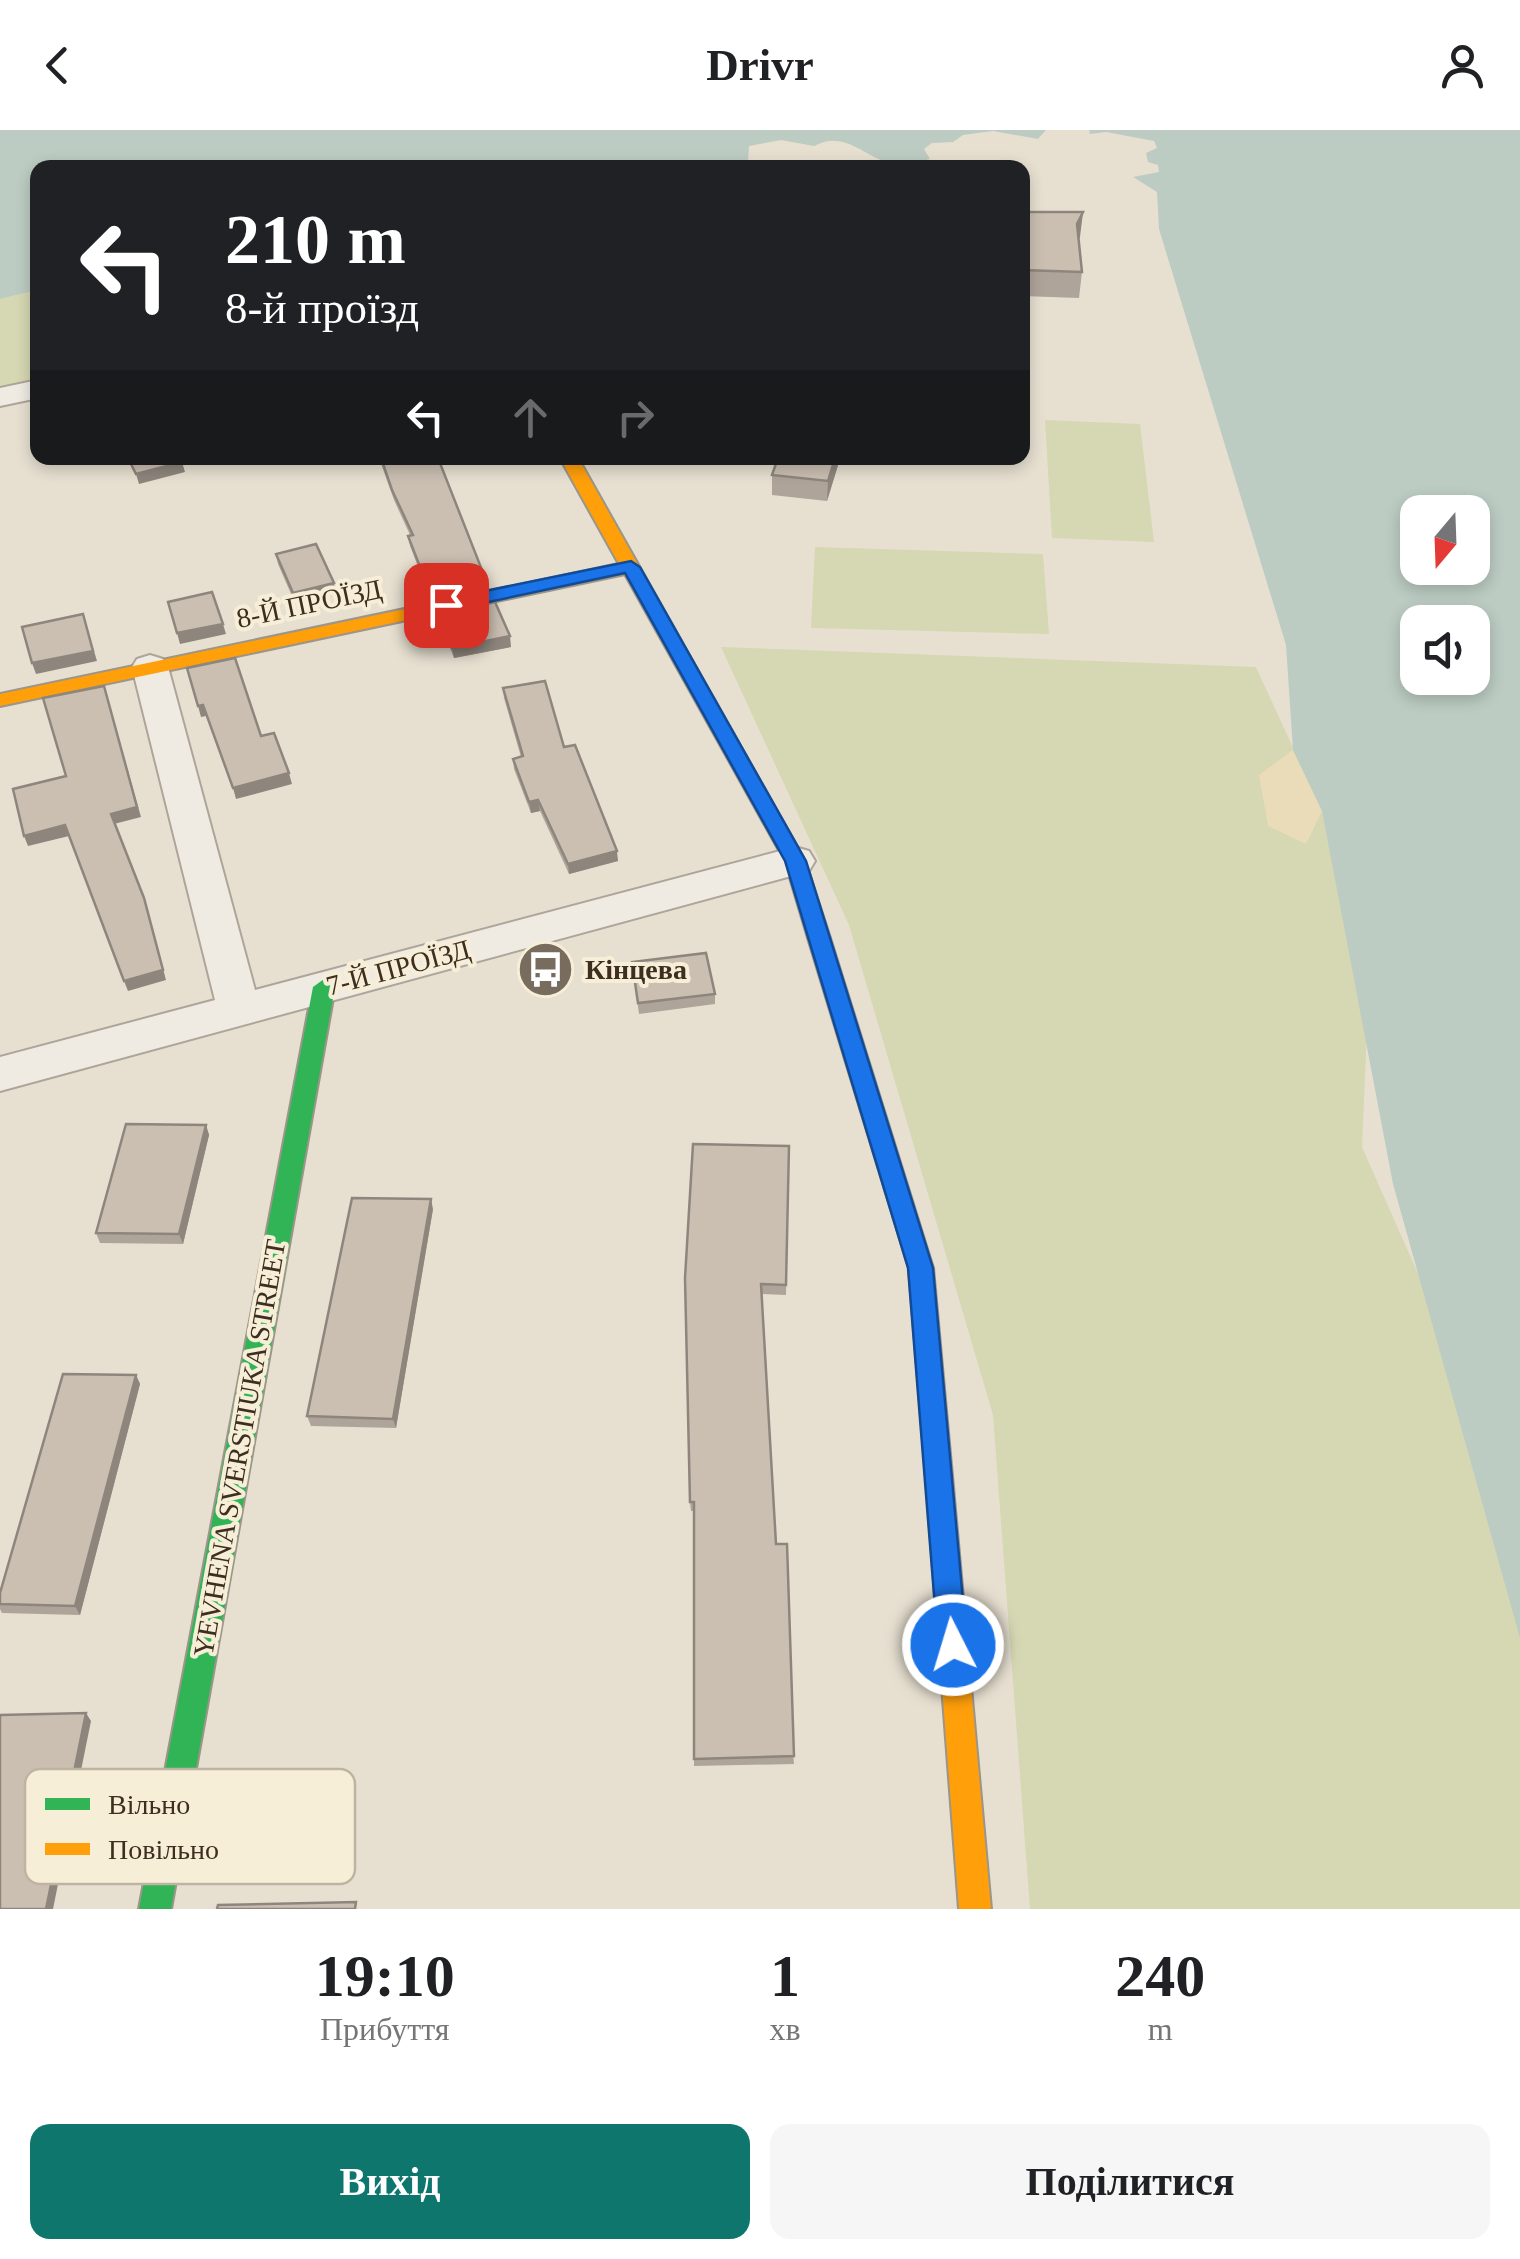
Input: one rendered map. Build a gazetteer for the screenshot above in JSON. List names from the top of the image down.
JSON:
{
  "streets": {
    "street": ["8-Й ПРОЇЗД", "7-Й ПРОЇЗД", "YEVHENA SVERSTIUKA STREET"]
  },
  "crossings": [
    ["7-Й ПРОЇЗД", "YEVHENA SVERSTIUKA STREET"]
  ],
  "places": {
    "bus stop": ["Кінцева"]
  },
  "legend": ["Вільно", "Повільно"],
  "north": "bottom",
  "page": {
    "header": "Drivr",
    "turn": ["210 m", "8-й проїзд"],
    "eta": [
      "19:10",
      "Прибуття",
      "1",
      "хв",
      "240",
      "m"
    ],
    "buttons": ["Вихід", "Поділитися"]
  }
}
